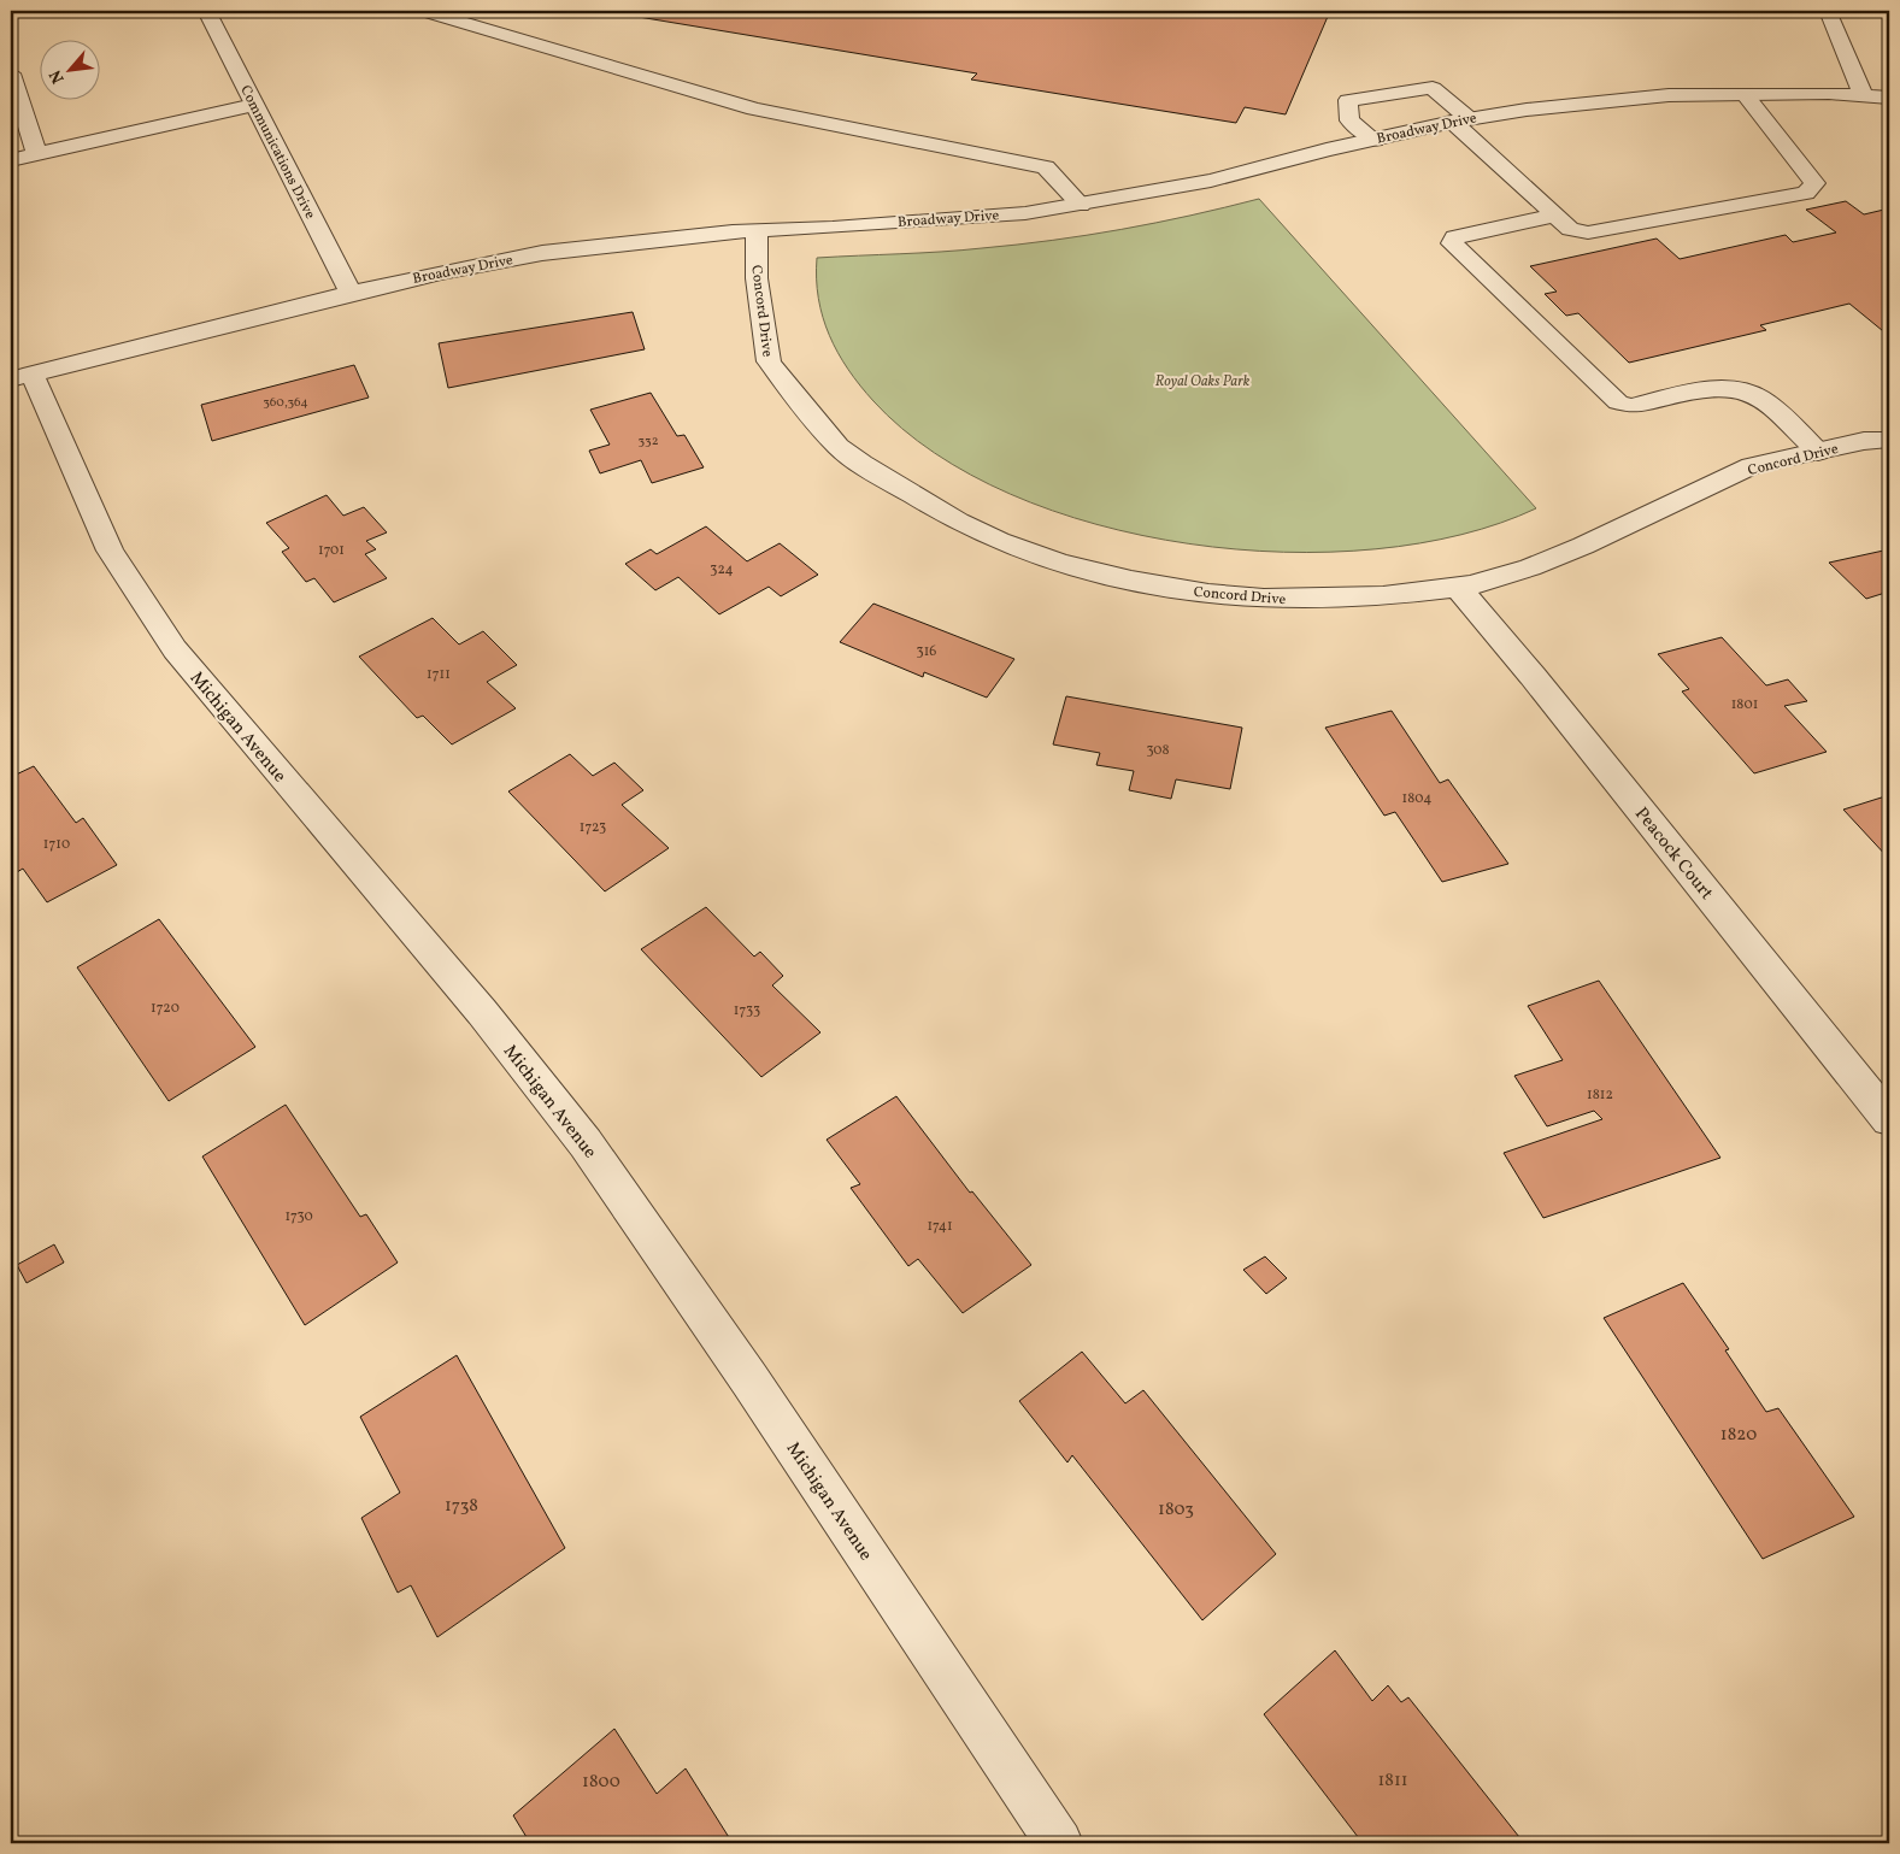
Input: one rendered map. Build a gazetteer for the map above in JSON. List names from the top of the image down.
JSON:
{
  "streets": {
    "street": [
      "Broadway Drive",
      "Communications Drive",
      "Concord Drive",
      "Michigan Avenue",
      "Peacock Court"
    ]
  },
  "crossings": [
    ["Broadway Drive", "Communications Drive"],
    ["Broadway Drive", "Concord Drive"],
    ["Broadway Drive", "Michigan Avenue"],
    ["Concord Drive", "Peacock Court"]
  ],
  "parks": ["Royal Oaks Park"],
  "house_numbers": [
    "360,364",
    "332",
    "1701",
    "324",
    "316",
    "1711",
    "1801",
    "308",
    "1804",
    "1723",
    "1710",
    "1720",
    "1733",
    "1812",
    "1730",
    "1741",
    "1820",
    "1738",
    "1803",
    "1811",
    "1800"
  ],
  "north": "bottom left"
}
